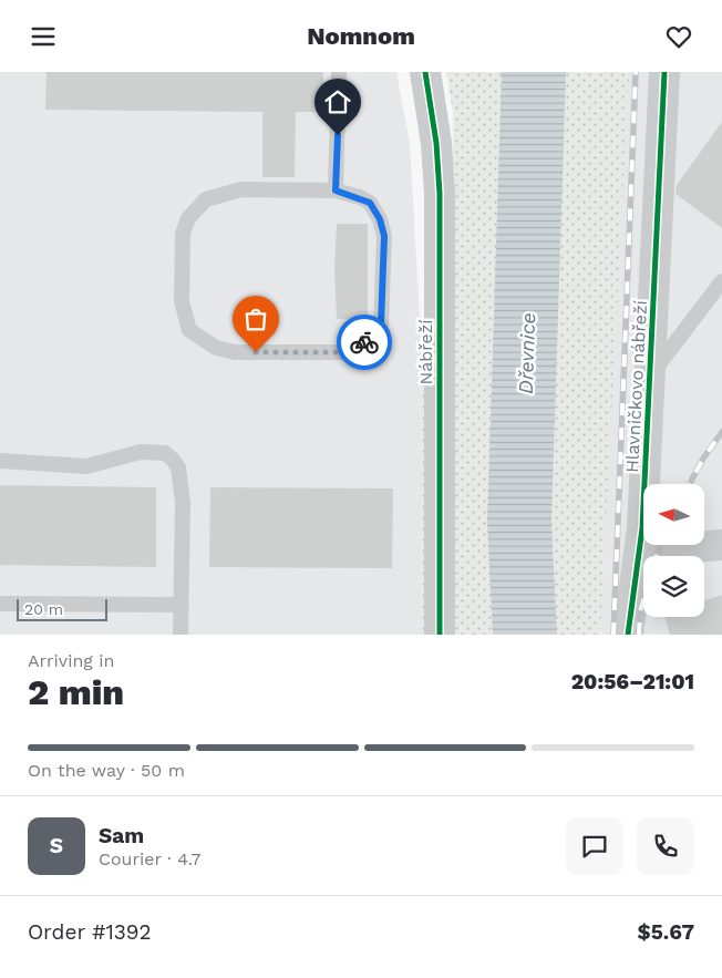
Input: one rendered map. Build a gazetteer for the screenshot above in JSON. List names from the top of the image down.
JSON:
{
  "streets": {
    "street": ["Nábřeží", "Hlavničkovo nábřeží"]
  },
  "water": ["Dřevnice"],
  "scale_bar": "20 m",
  "north": "left",
  "page": {
    "header": "Nomnom",
    "scale": "20 m",
    "heading": ["2 min", "Arriving in", "20:56–21:01"],
    "panel": [
      "Sam",
      "Courier · 4.7",
      "Order #1392",
      "$5.67"
    ],
    "bar": "On the way · 50 m",
    "round": "S"
  }
}
